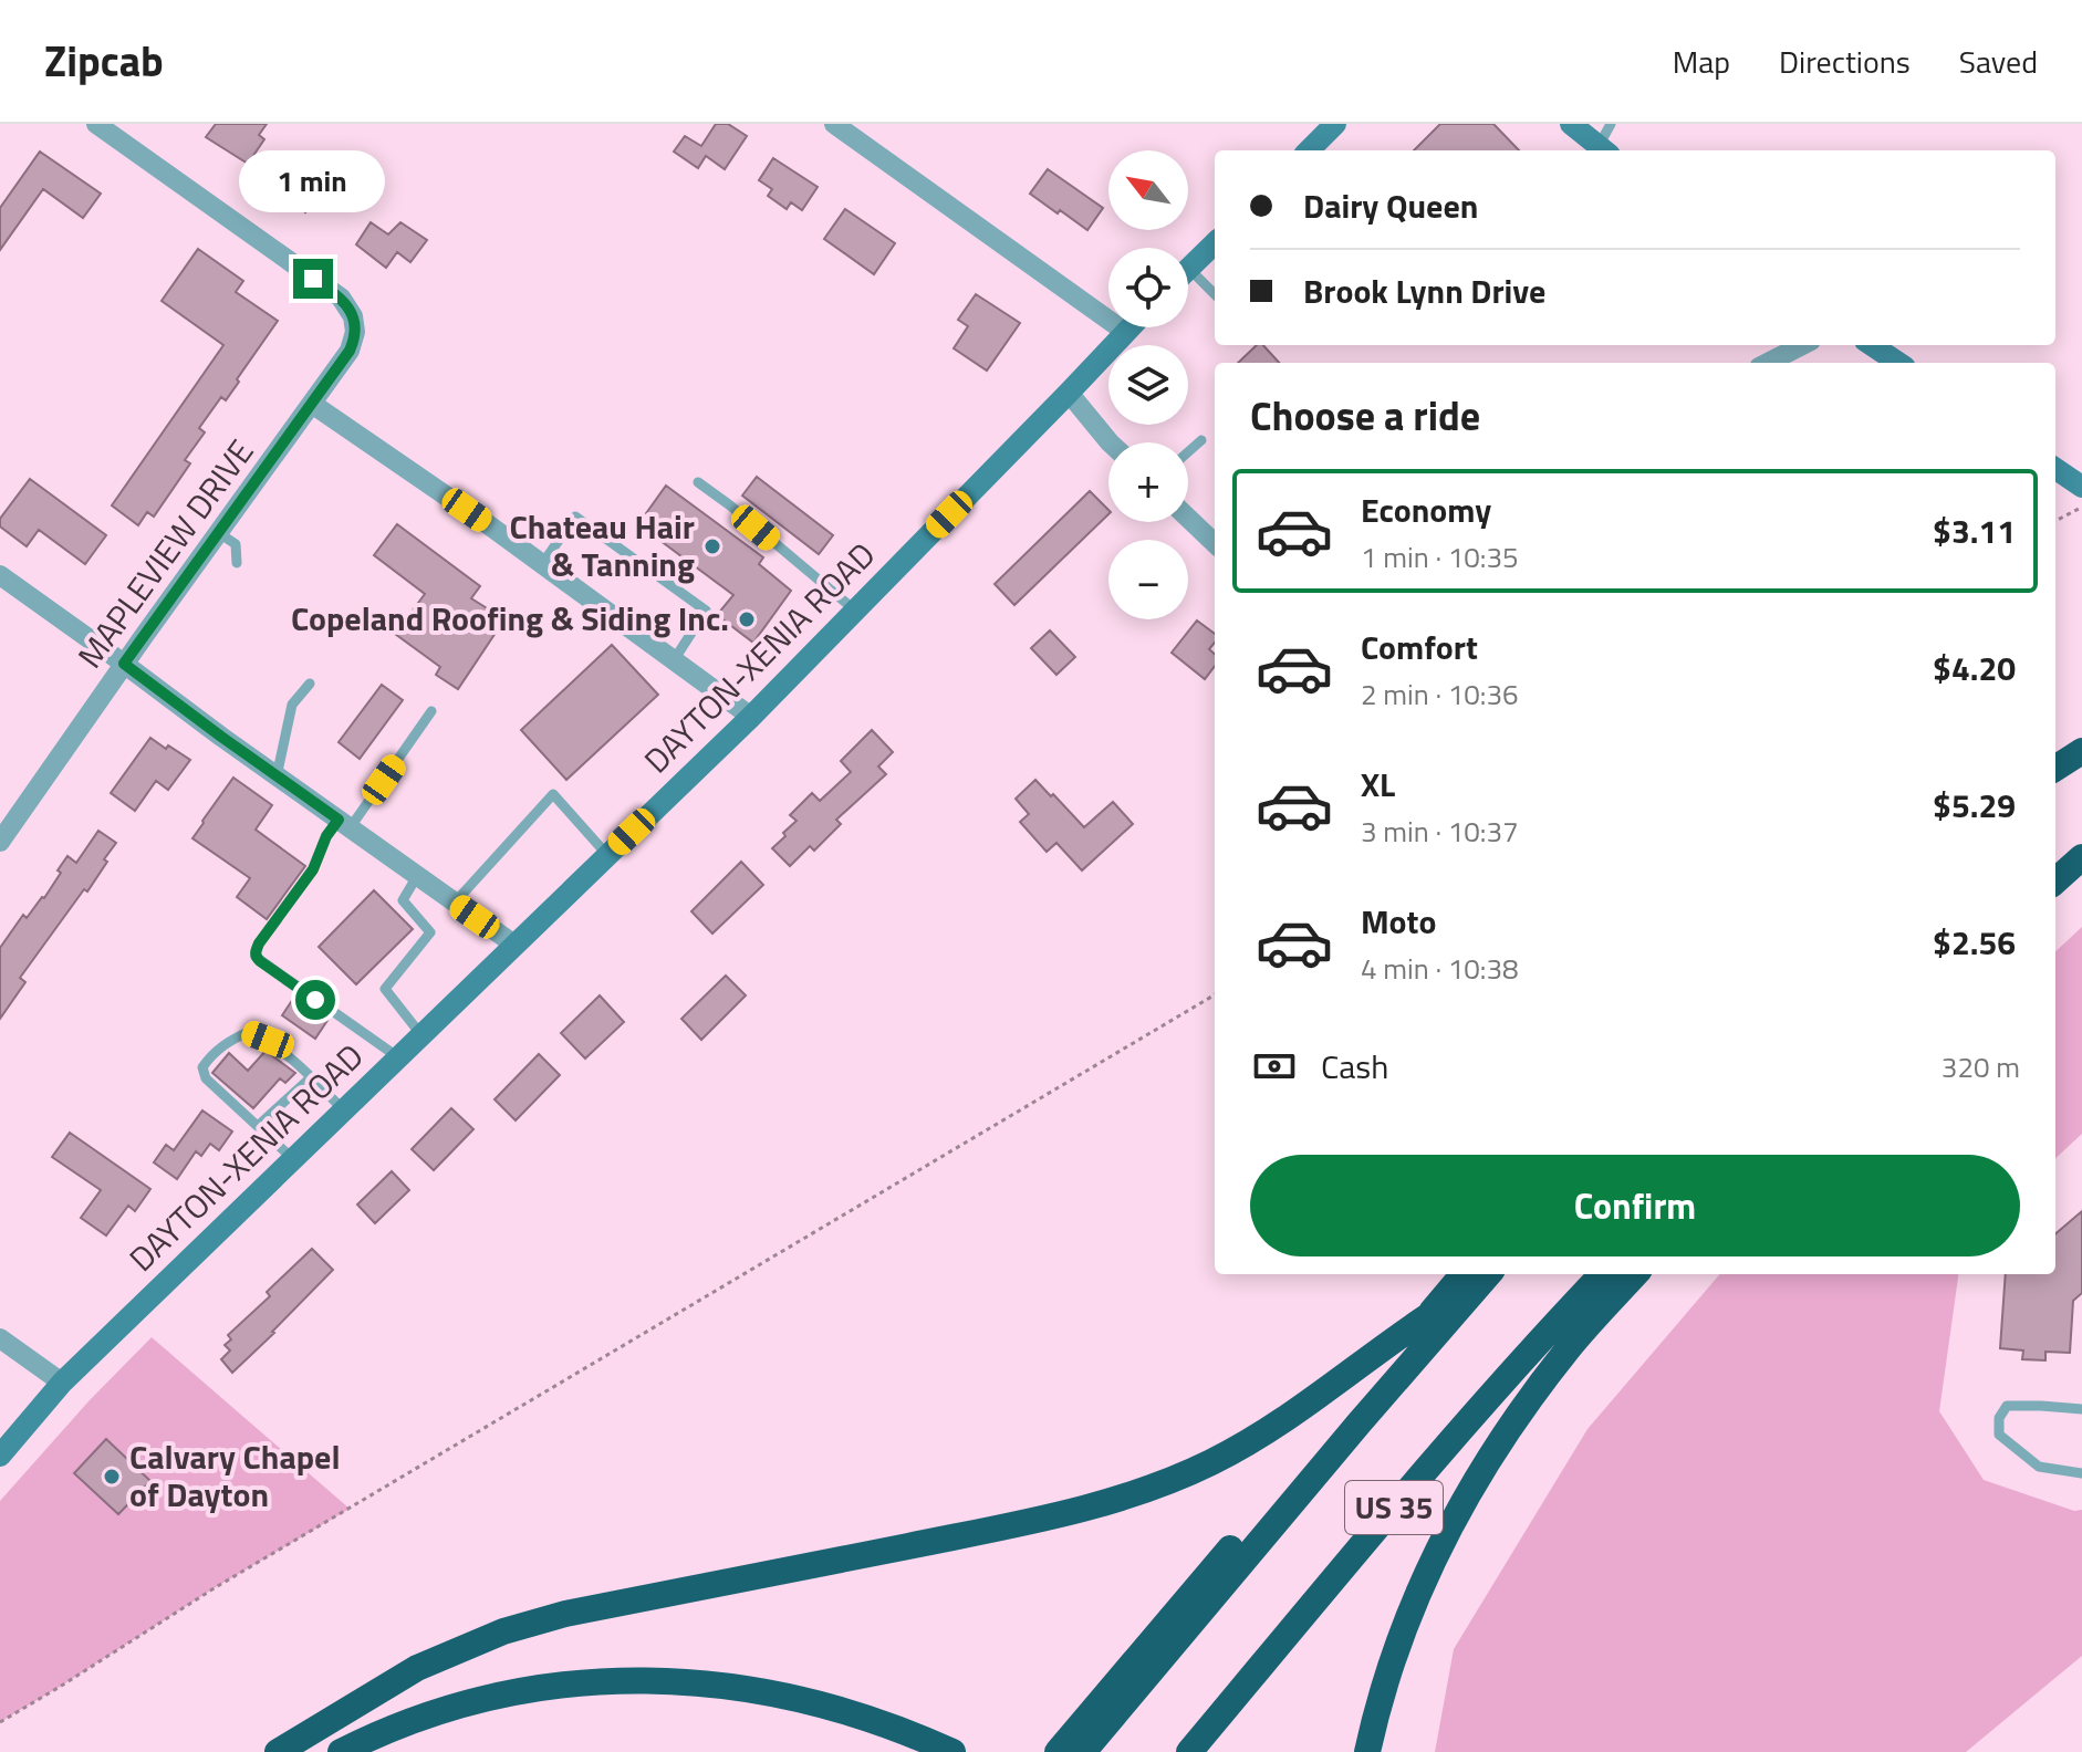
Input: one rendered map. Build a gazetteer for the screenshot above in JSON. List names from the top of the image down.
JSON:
{
  "streets": {
    "highway": ["US 35"],
    "main road": ["DAYTON-XENIA ROAD"],
    "street": ["MAPLEVIEW DRIVE"]
  },
  "places": ["Chateau Hair & Tanning", "Copeland Roofing & Siding Inc.", "Calvary Chapel of Dayton"],
  "north": "top left",
  "page": {
    "header": "Zipcab",
    "nav": ["Map", "Directions", "Saved"],
    "map_buttons": ["+", "−"],
    "bubble": "1 min",
    "banner": ["Dairy Queen", "Brook Lynn Drive"],
    "heading": "Choose a ride",
    "list": [
      {
        "name": "Economy",
        "note": "1 min · 10:35",
        "value": "$3.11"
      },
      {
        "name": "Comfort",
        "note": "2 min · 10:36",
        "value": "$4.20"
      },
      {
        "name": "XL",
        "note": "3 min · 10:37",
        "value": "$5.29"
      },
      {
        "name": "Moto",
        "note": "4 min · 10:38",
        "value": "$2.56"
      }
    ],
    "pay": ["Cash", "320 m"],
    "buttons": "Confirm"
  }
}
